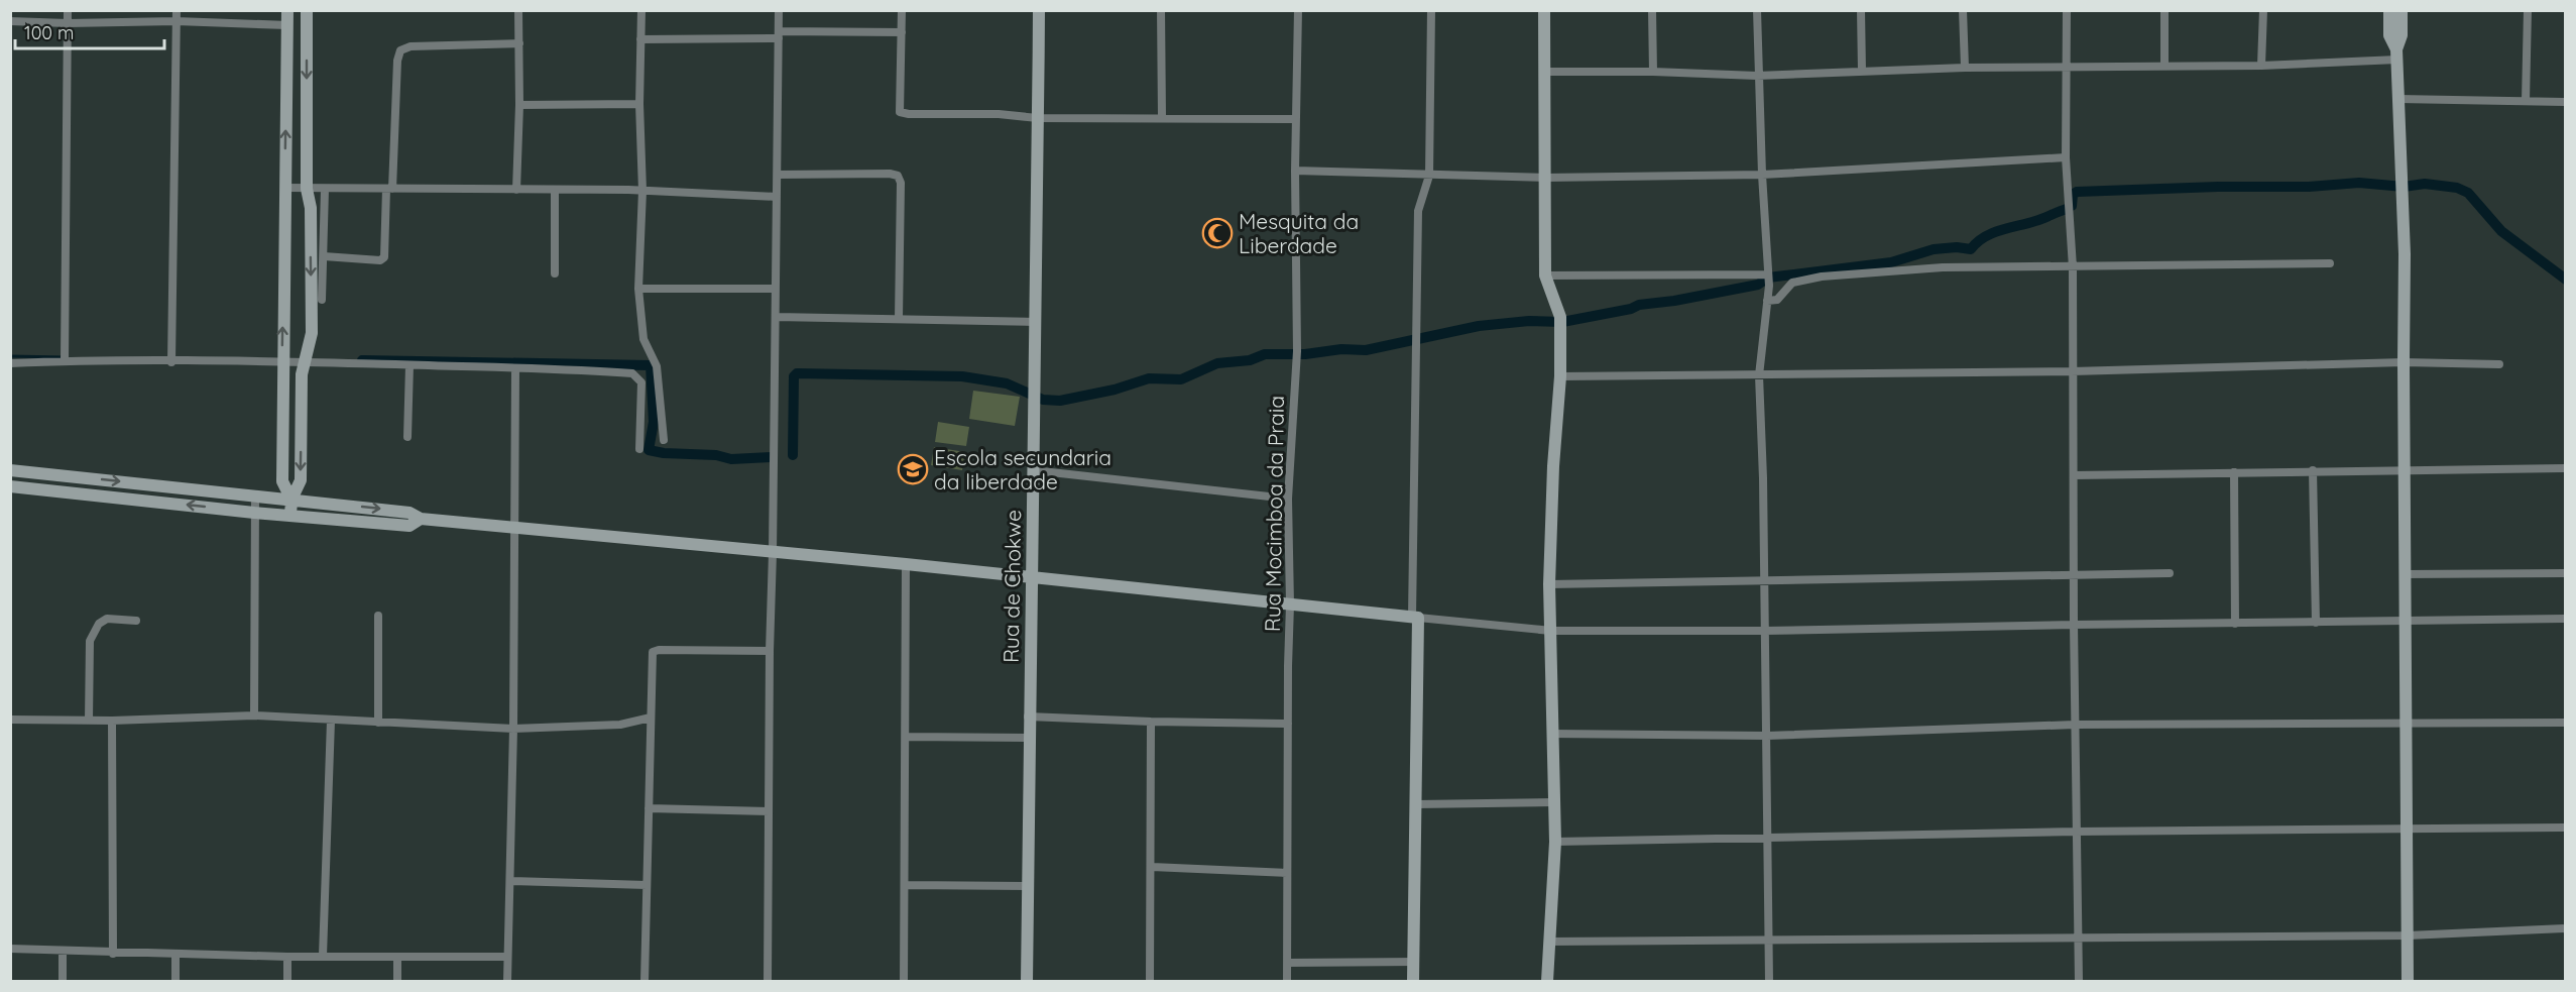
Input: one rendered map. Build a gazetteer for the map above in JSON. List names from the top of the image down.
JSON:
{
  "streets": {
    "street": ["Rua Mocimboa da Praia", "Rua de Chokwe"]
  },
  "places": {
    "mosque": ["Mesquita da Liberdade"],
    "school or university": ["Escola secundaria da liberdade"]
  },
  "scale_bar": "100 m"
}
